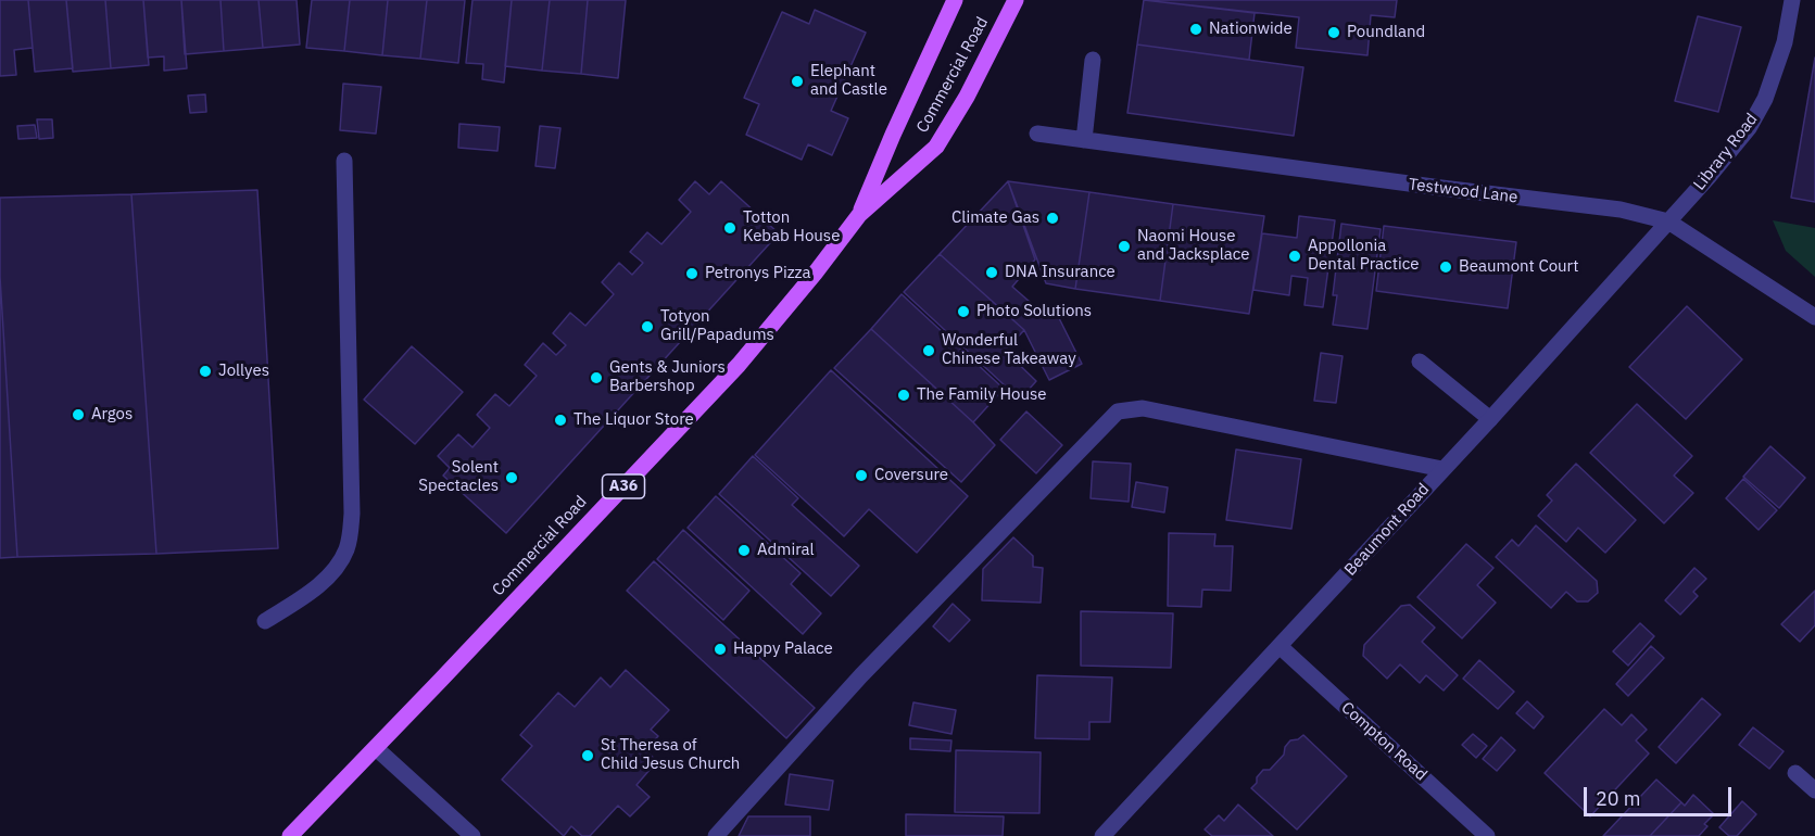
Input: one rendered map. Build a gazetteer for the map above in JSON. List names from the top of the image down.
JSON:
{
  "streets": {
    "main road": ["Commercial Road", "A36"],
    "street": [
      "Library Road",
      "Testwood Lane",
      "Beaumont Road",
      "Compton Road"
    ]
  },
  "crossings": [
    ["Library Road", "Testwood Lane"],
    ["Library Road", "Beaumont Road"],
    ["Testwood Lane", "Beaumont Road"],
    ["Beaumont Road", "Compton Road"]
  ],
  "places": [
    "Nationwide",
    "Poundland",
    "Elephant and Castle",
    "Climate Gas",
    "Totton Kebab House",
    "Naomi House and Jacksplace",
    "Appollonia Dental Practice",
    "Beaumont Court",
    "DNA Insurance",
    "Petronys Pizza",
    "Photo Solutions",
    "Totyon Grill/Papadums",
    "Wonderful Chinese Takeaway",
    "Jollyes",
    "Gents & Juniors Barbershop",
    "The Family House",
    "Argos",
    "The Liquor Store",
    "Coversure",
    "Solent Spectacles",
    "Admiral",
    "Happy Palace",
    "St Theresa of Child Jesus Church"
  ],
  "scale_bar": "20 m"
}
